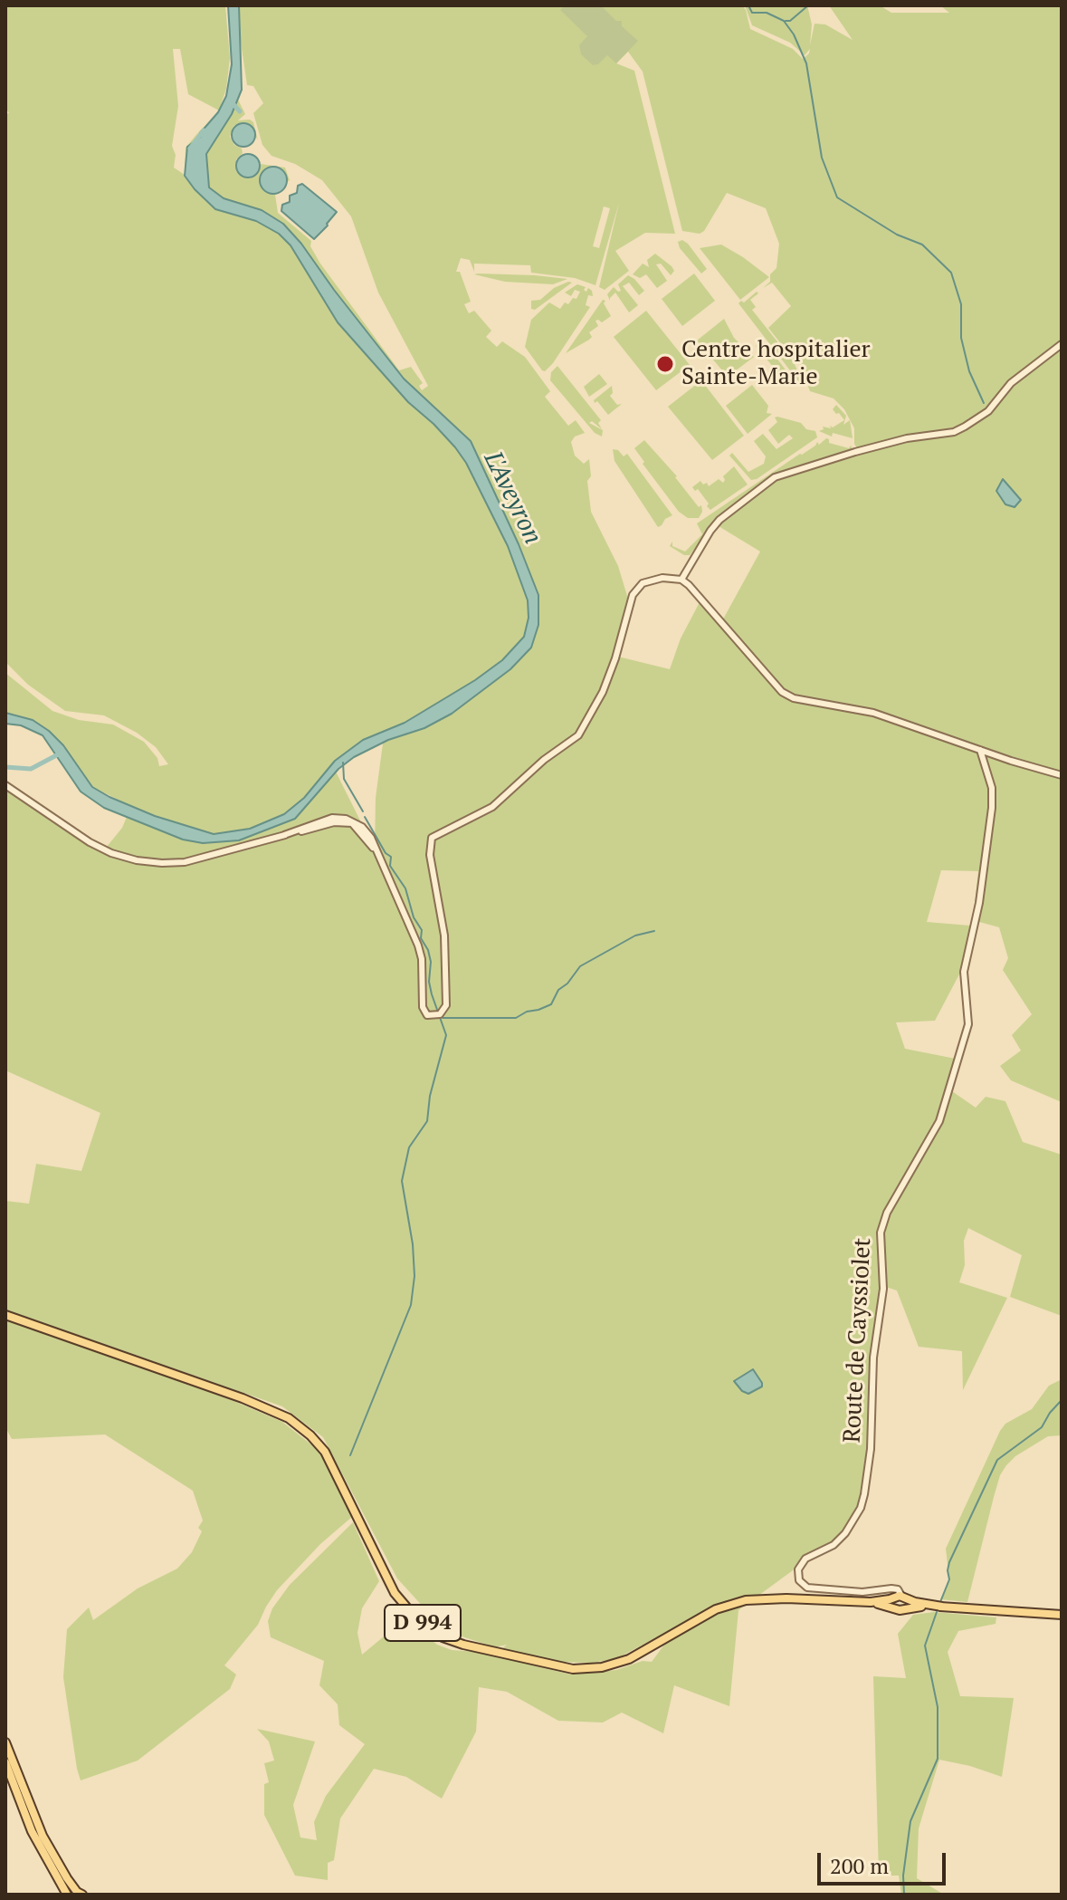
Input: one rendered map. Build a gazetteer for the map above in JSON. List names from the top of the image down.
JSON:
{
  "streets": {
    "main road": ["D 994"],
    "street": ["Route de Cayssiolet"]
  },
  "crossings": [
    ["Route de Cayssiolet", "D 994"]
  ],
  "water": ["L'Aveyron"],
  "places": ["Centre hospitalier Sainte-Marie"],
  "scale_bar": "200 m"
}
